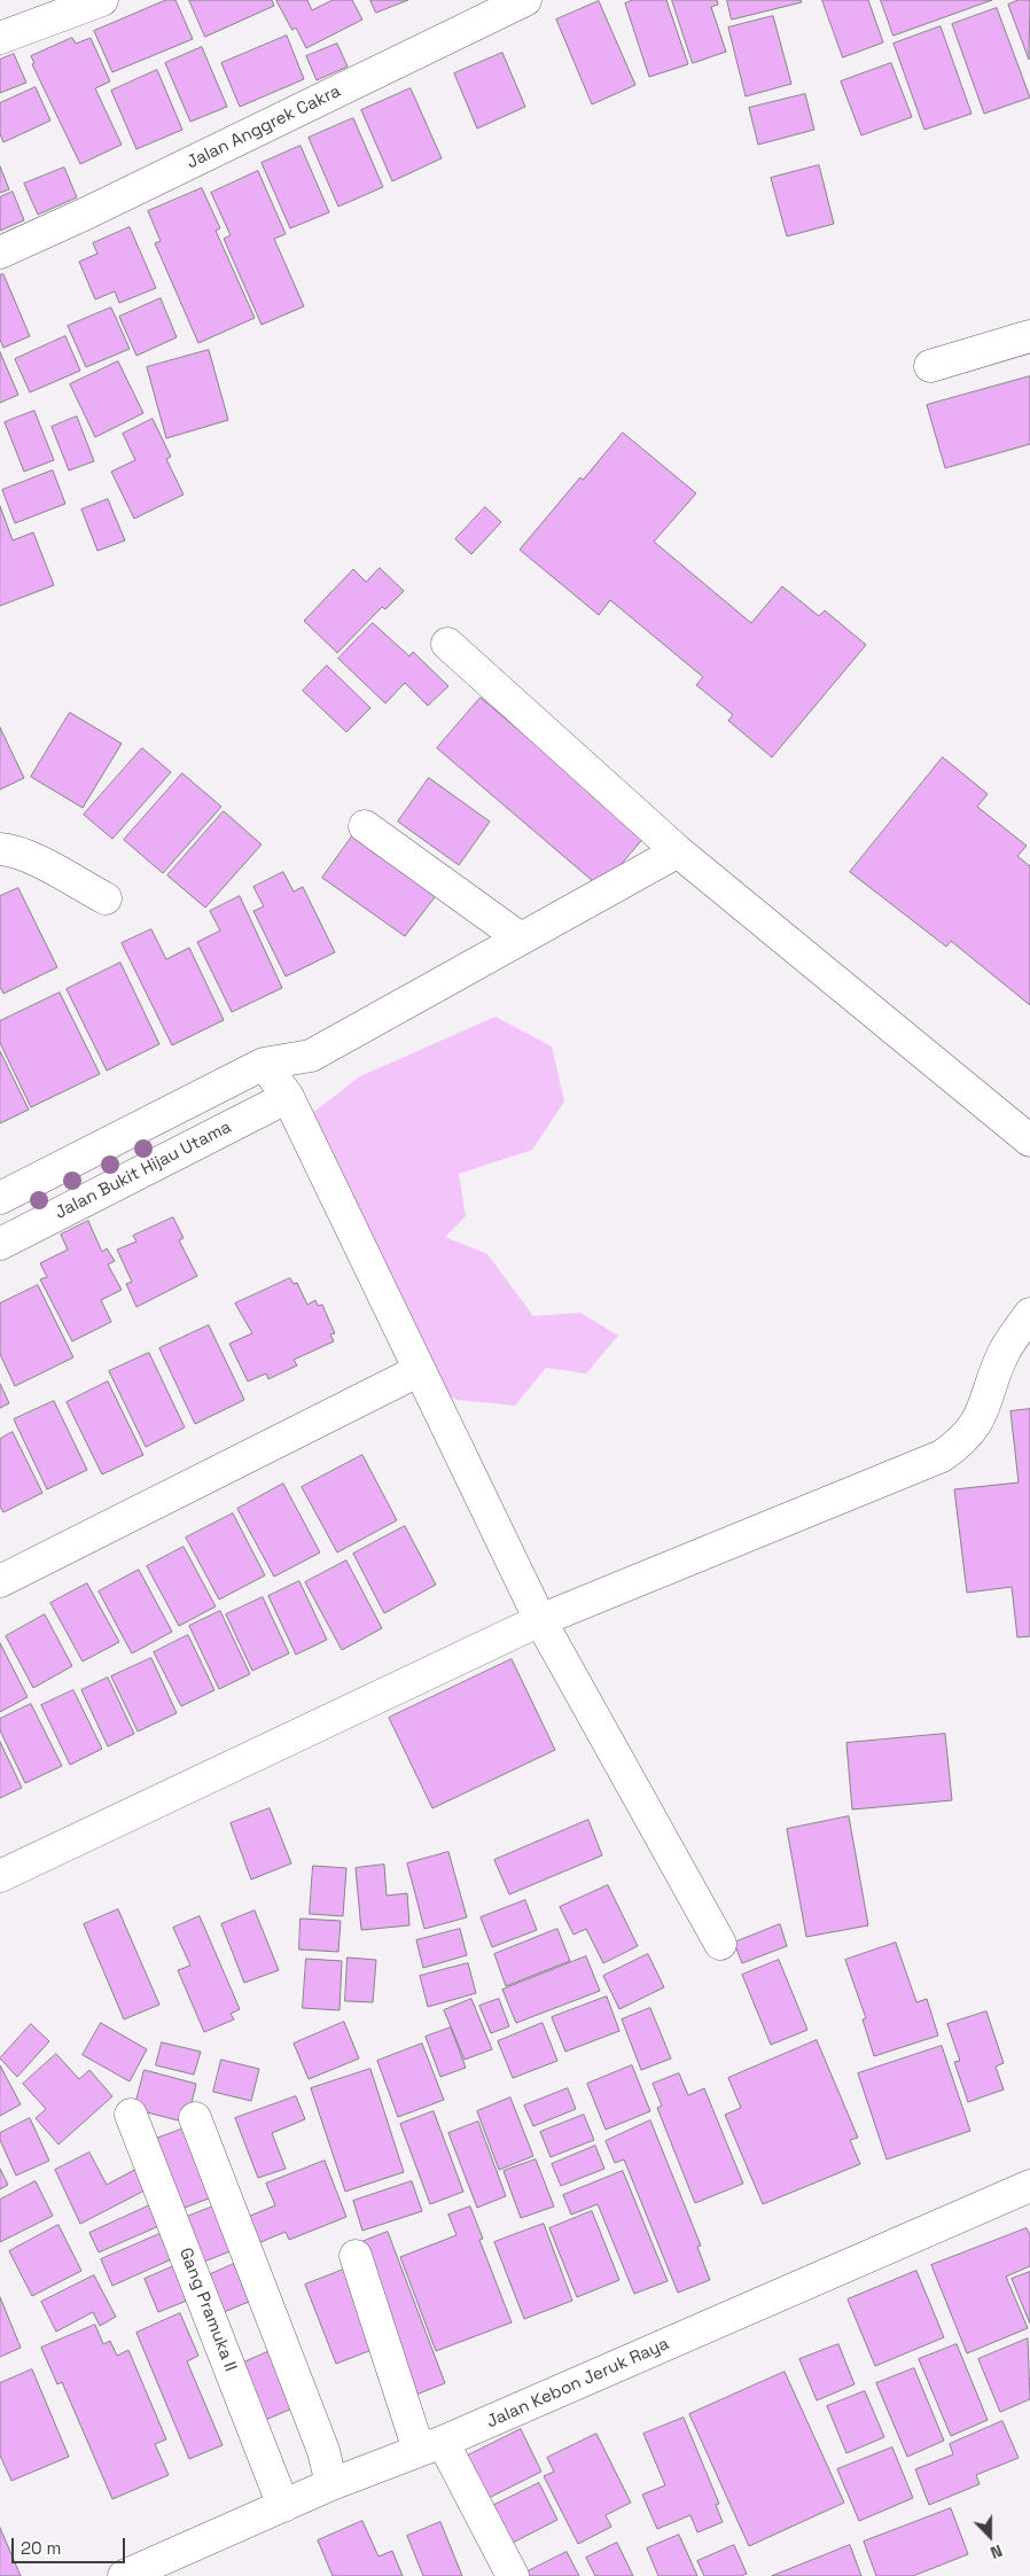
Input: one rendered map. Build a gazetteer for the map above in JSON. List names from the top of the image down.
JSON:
{
  "streets": {
    "street": [
      "Jalan Anggrek Cakra",
      "Jalan Bukit Hijau Utama",
      "Gang Pramuka II",
      "Jalan Kebon Jeruk Raya"
    ]
  },
  "crossings": [
    ["Gang Pramuka II", "Jalan Kebon Jeruk Raya"]
  ],
  "scale_bar": "20 m",
  "north": "bottom"
}
